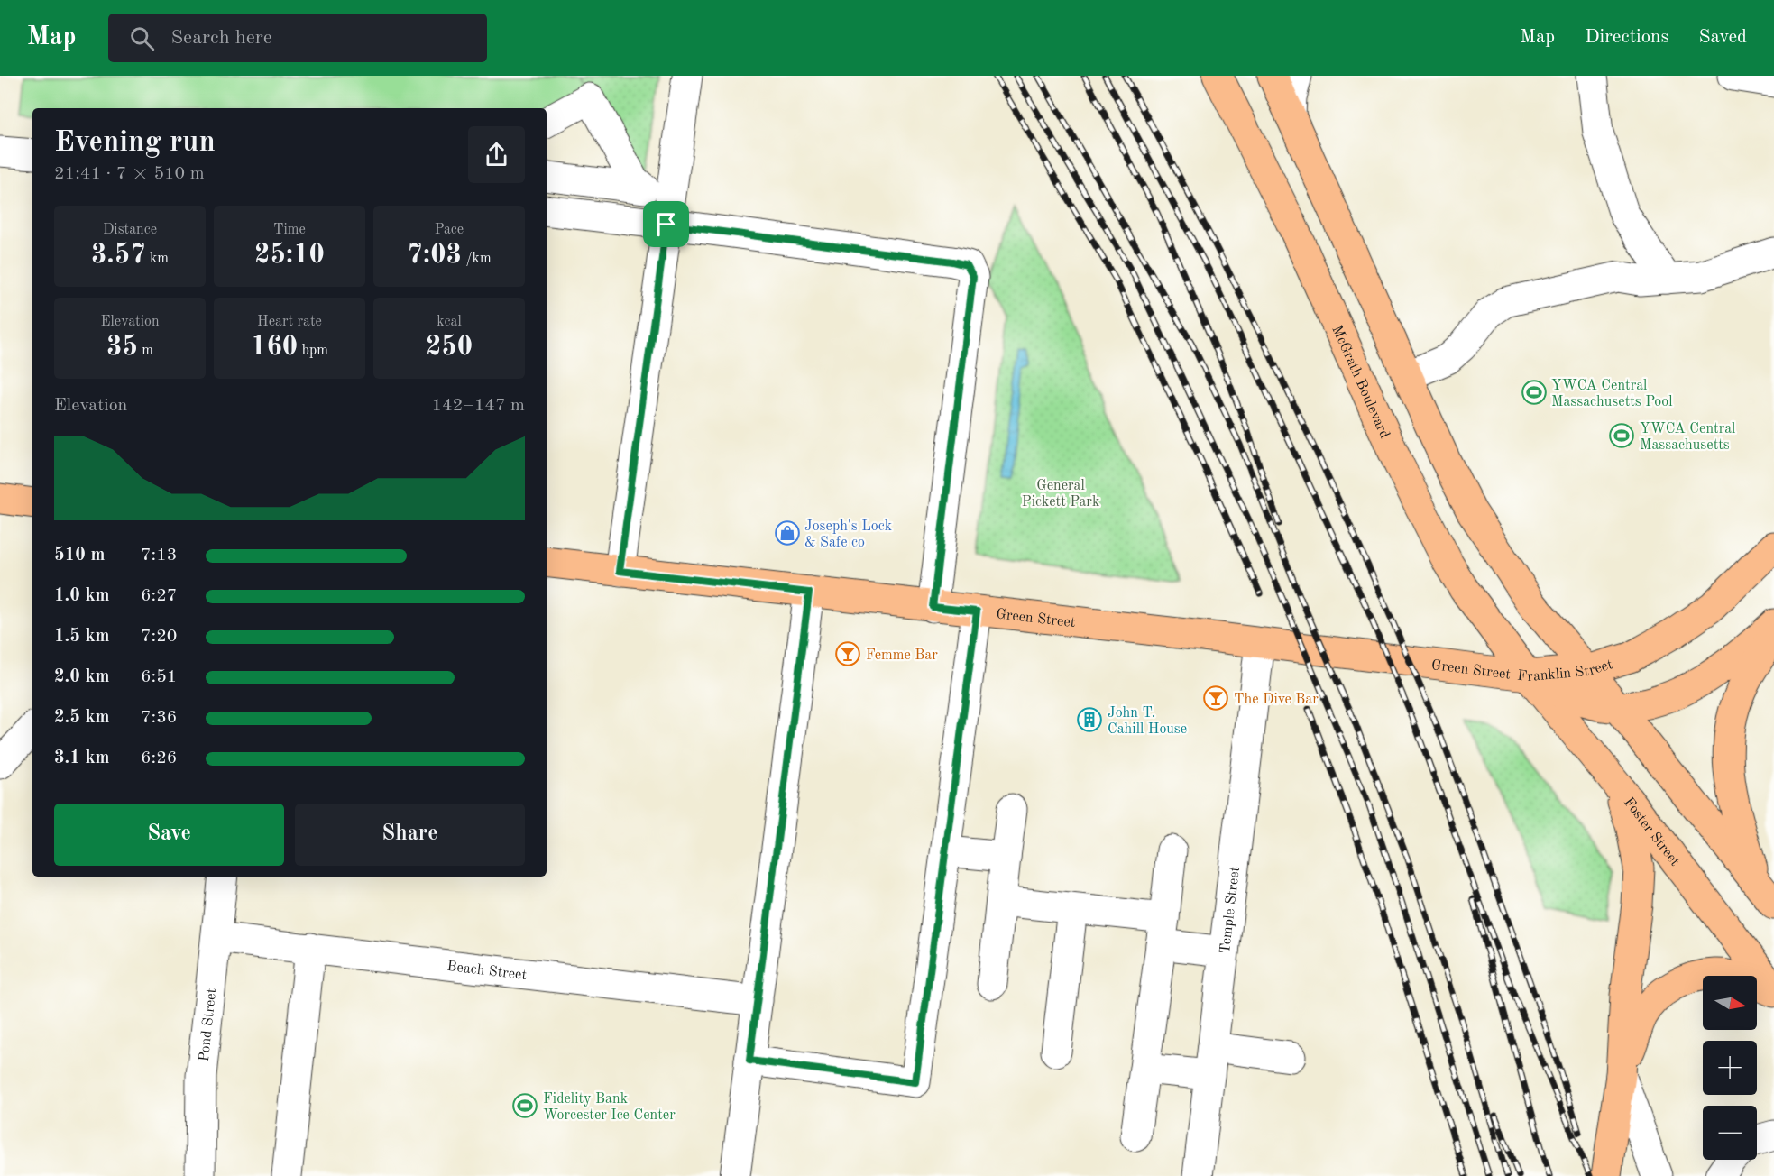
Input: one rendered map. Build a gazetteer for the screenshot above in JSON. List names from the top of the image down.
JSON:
{
  "streets": {
    "main road": [
      "McGrath Boulevard",
      "Green Street",
      "Franklin Street",
      "Foster Street"
    ],
    "street": ["Temple Street", "Beach Street", "Pond Street"]
  },
  "crossings": [
    ["McGrath Boulevard", "Green Street"],
    ["McGrath Boulevard", "Franklin Street"],
    ["McGrath Boulevard", "Foster Street"],
    ["Green Street", "Franklin Street"],
    ["Green Street", "Foster Street"],
    ["Green Street", "Temple Street"],
    ["Franklin Street", "Foster Street"],
    ["Beach Street", "Pond Street"]
  ],
  "parks": ["General Pickett Park"],
  "places": {
    "sports": ["YWCA Central Massachusetts Pool", "YWCA Central Massachusetts", "Fidelity Bank Worcester Ice Center"],
    "shop": ["Joseph's Lock & Safe co"],
    "bar": ["Femme Bar", "The Dive Bar"],
    "building": ["John T. Cahill House"]
  },
  "north": "right",
  "page": {
    "header": "Map",
    "search": "Search here",
    "nav": ["Map", "Directions", "Saved"],
    "heading": ["Evening run", "21:41 · 7 × 510 m"],
    "stats": [
      ["Distance", "3.57 km"],
      ["Time", "25:10"],
      ["Pace", "7:03 /km"],
      ["Elevation", "35 m"],
      ["Heart rate", "160 bpm"],
      ["kcal", "250"]
    ],
    "chart": ["Elevation", "142–147 m"],
    "list": [
      {
        "name": "510 m",
        "note": "7:13"
      },
      {
        "name": "1.0 km",
        "note": "6:27"
      },
      {
        "name": "1.5 km",
        "note": "7:20"
      },
      {
        "name": "2.0 km",
        "note": "6:51"
      },
      {
        "name": "2.5 km",
        "note": "7:36"
      },
      {
        "name": "3.1 km",
        "note": "6:26"
      }
    ],
    "buttons": ["Save", "Share"],
    "map_buttons": ["+", "−"]
  }
}
